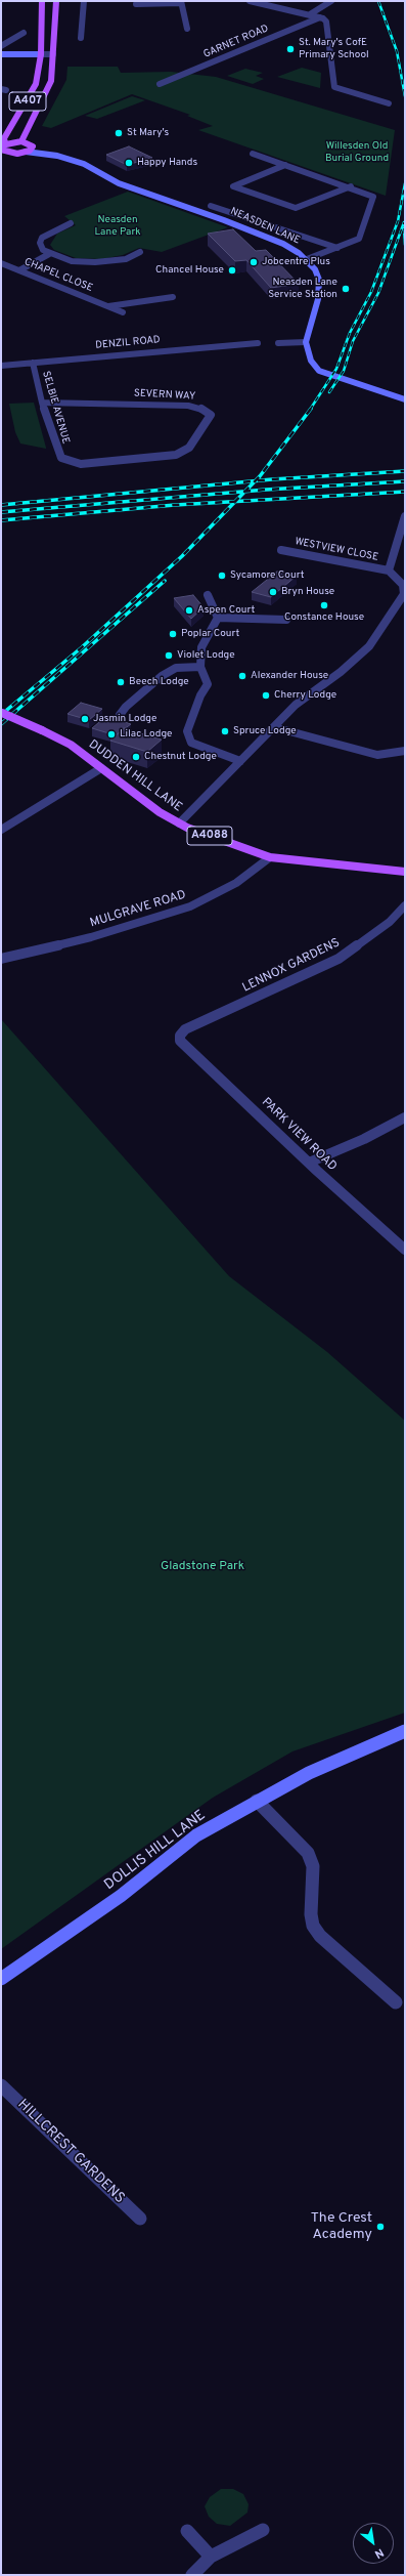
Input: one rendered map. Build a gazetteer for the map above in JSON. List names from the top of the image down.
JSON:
{
  "streets": {
    "main road": [
      "A407",
      "NEASDEN LANE",
      "DUDDEN HILL LANE",
      "A4088",
      "DOLLIS HILL LANE"
    ],
    "street": [
      "GARNET ROAD",
      "CHAPEL CLOSE",
      "DENZIL ROAD",
      "SEVERN WAY",
      "SELBIE AVENUE",
      "WESTVIEW CLOSE",
      "MULGRAVE ROAD",
      "LENNOX GARDENS",
      "PARK VIEW ROAD",
      "HILLCREST GARDENS"
    ]
  },
  "crossings": [
    ["DENZIL ROAD", "SELBIE AVENUE"],
    ["SEVERN WAY", "SELBIE AVENUE"],
    ["DUDDEN HILL LANE", "MULGRAVE ROAD"],
    ["LENNOX GARDENS", "PARK VIEW ROAD"]
  ],
  "parks": ["Willesden Old Burial Ground", "Neasden Lane Park", "Gladstone Park"],
  "places": [
    "St. Mary's CofE Primary School",
    "St Mary's",
    "Happy Hands",
    "Jobcentre Plus",
    "Chancel House",
    "Neasden Lane Service Station",
    "Sycamore Court",
    "Bryn House",
    "Constance House",
    "Aspen Court",
    "Poplar Court",
    "Violet Lodge",
    "Alexander House",
    "Beech Lodge",
    "Cherry Lodge",
    "Jasmin Lodge",
    "Spruce Lodge",
    "Lilac Lodge",
    "Chestnut Lodge",
    "The Crest Academy"
  ],
  "north": "bottom right"
}
